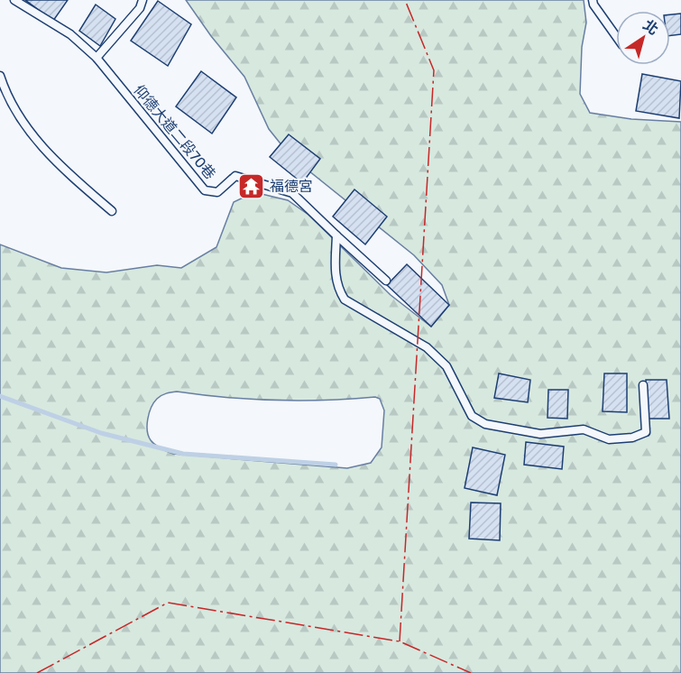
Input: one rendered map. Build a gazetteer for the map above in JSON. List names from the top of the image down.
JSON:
{
  "streets": {
    "lane": ["仰德大道二段70巷"]
  },
  "places": {
    "temple": ["福德宮"]
  },
  "north": "top right"
}
